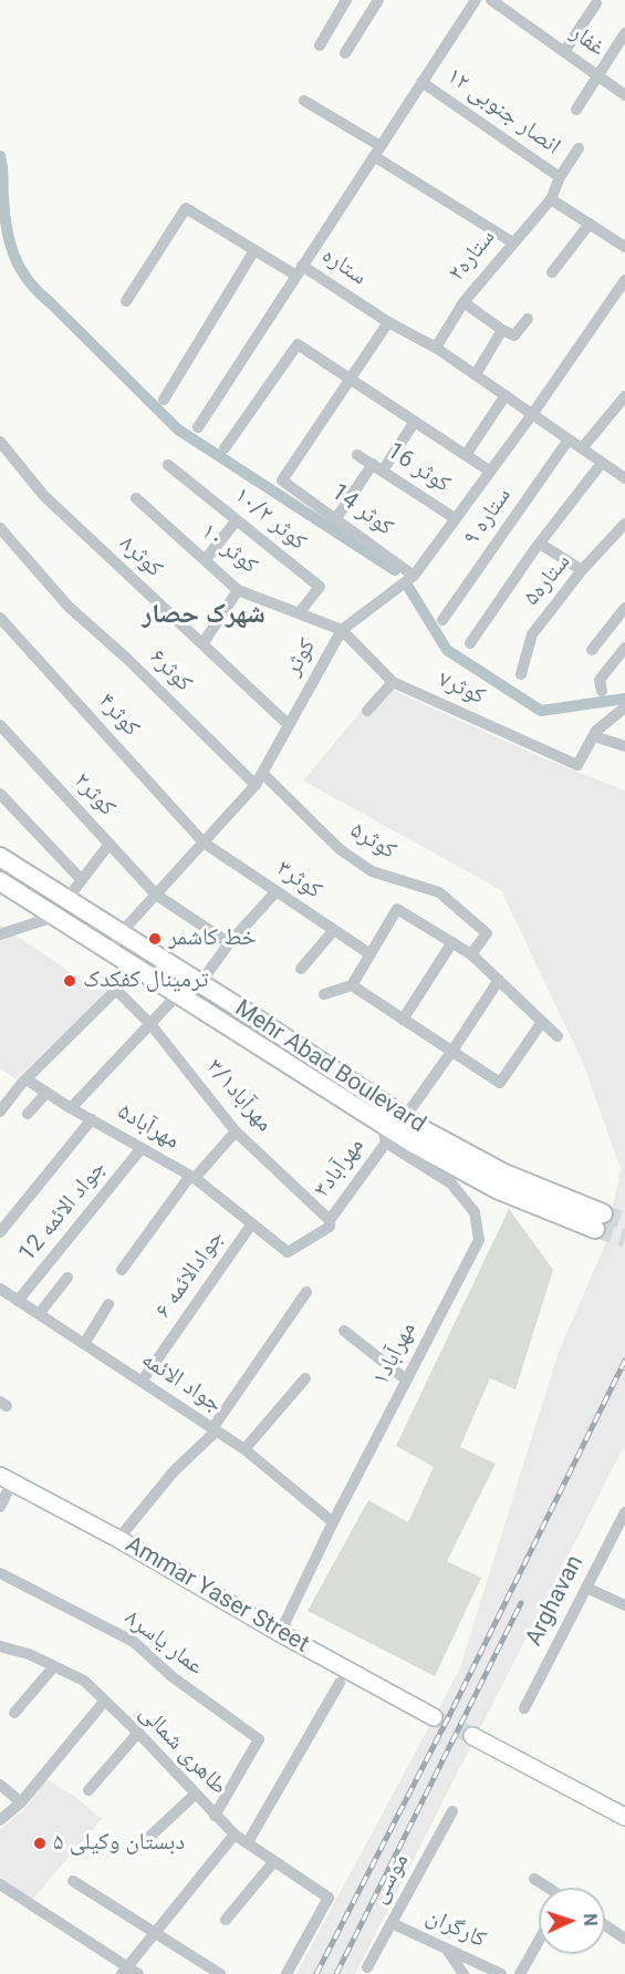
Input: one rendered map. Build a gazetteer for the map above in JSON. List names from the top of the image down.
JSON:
{
  "streets": {
    "main road": ["Mehr Abad Boulevard"],
    "street": [
      "غفار",
      "انصار جنوبی ۱۲",
      "ستاره۲",
      "ستاره",
      "کوثر 16",
      "کوثر 14",
      "ستاره ۹",
      "کوثر ۱۰/۲",
      "کوثر ۱۰",
      "کوثر۸",
      "ستاره۵",
      "کوثر",
      "کوثر۶",
      "کوثر۷",
      "کوثر۴",
      "کوثر۲",
      "کوثر۵",
      "کوثر۳",
      "مهرآباد۳/۱",
      "مهرآباد۵",
      "مهرآباد۳",
      "جواد الائمه 12",
      "جوادالائمه ۶",
      "مهرآباد۱",
      "جواد الائمه",
      "Ammar Yaser Street",
      "Arghavan",
      "عمار یاسر۸",
      "طاهری شمالی",
      "موسی",
      "کارگران"
    ]
  },
  "crossings": [
    ["انصار جنوبی ۱۲", "ستاره"],
    ["ستاره۲", "ستاره"],
    ["ستاره", "ستاره ۹"],
    ["ستاره", "کوثر"],
    ["کوثر 16", "کوثر"],
    ["کوثر 14", "کوثر"],
    ["کوثر ۱۰/۲", "کوثر ۱۰"],
    ["کوثر ۱۰", "کوثر"],
    ["کوثر ۱۰", "کوثر۷"],
    ["کوثر۸", "کوثر"],
    ["کوثر", "کوثر۶"],
    ["کوثر", "کوثر۷"],
    ["کوثر", "کوثر۴"],
    ["کوثر", "کوثر۲"],
    ["کوثر", "کوثر۵"],
    ["کوثر", "کوثر۳"],
    ["کوثر", "Mehr Abad Boulevard"],
    ["کوثر۴", "کوثر۳"],
    ["Mehr Abad Boulevard", "مهرآباد۵"],
    ["مهرآباد۳/۱", "مهرآباد۵"],
    ["مهرآباد۳/۱", "مهرآباد۳"],
    ["مهرآباد۵", "مهرآباد۳"],
    ["مهرآباد۵", "جواد الائمه 12"],
    ["مهرآباد۵", "جوادالائمه ۶"],
    ["مهرآباد۳", "مهرآباد۱"],
    ["جواد الائمه 12", "جواد الائمه"],
    ["جوادالائمه ۶", "جواد الائمه"],
    ["مهرآباد۱", "جواد الائمه"],
    ["مهرآباد۱", "Ammar Yaser Street"],
    ["عمار یاسر۸", "طاهری شمالی"],
    ["موسی", "کارگران"]
  ],
  "districts": ["شهرک حصار"],
  "places": ["خط کاشمر", "ترمینال کفکدک", "دبستان وکیلی ۵"],
  "north": "right"
}
